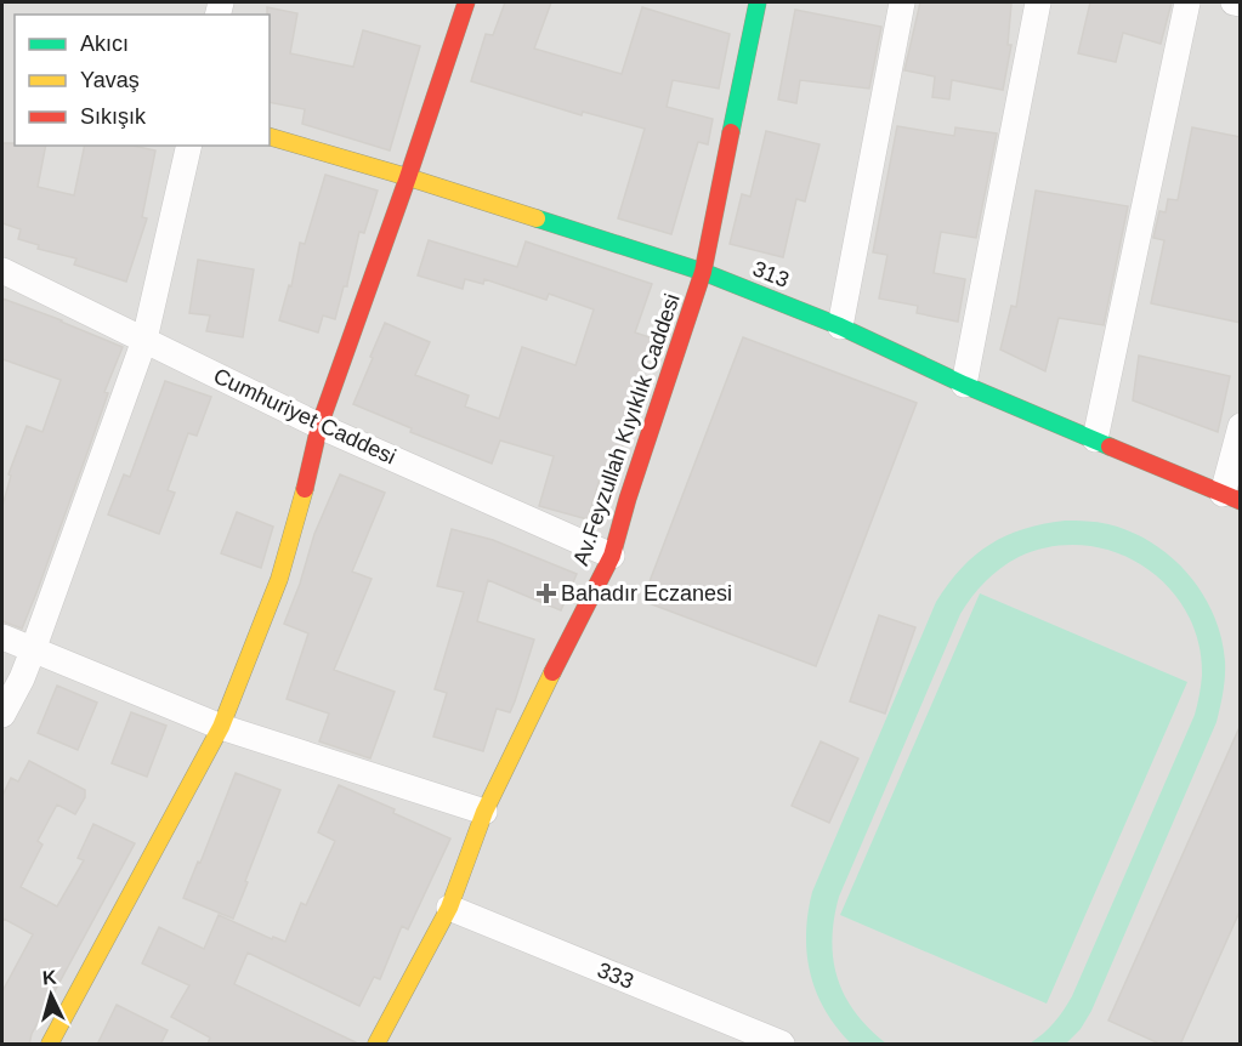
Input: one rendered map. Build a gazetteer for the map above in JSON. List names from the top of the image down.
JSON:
{
  "streets": {
    "street": [
      "313",
      "Cumhuriyet Caddesi",
      "Av.Feyzullah Kıyıklık Caddesi",
      "333"
    ]
  },
  "crossings": [
    ["313", "Av.Feyzullah Kıyıklık Caddesi"],
    ["Cumhuriyet Caddesi", "Av.Feyzullah Kıyıklık Caddesi"],
    ["Av.Feyzullah Kıyıklık Caddesi", "333"]
  ],
  "places": {
    "health": ["Bahadır Eczanesi"]
  },
  "legend": ["Akıcı", "Yavaş", "Sıkışık"],
  "north": "top"
}
